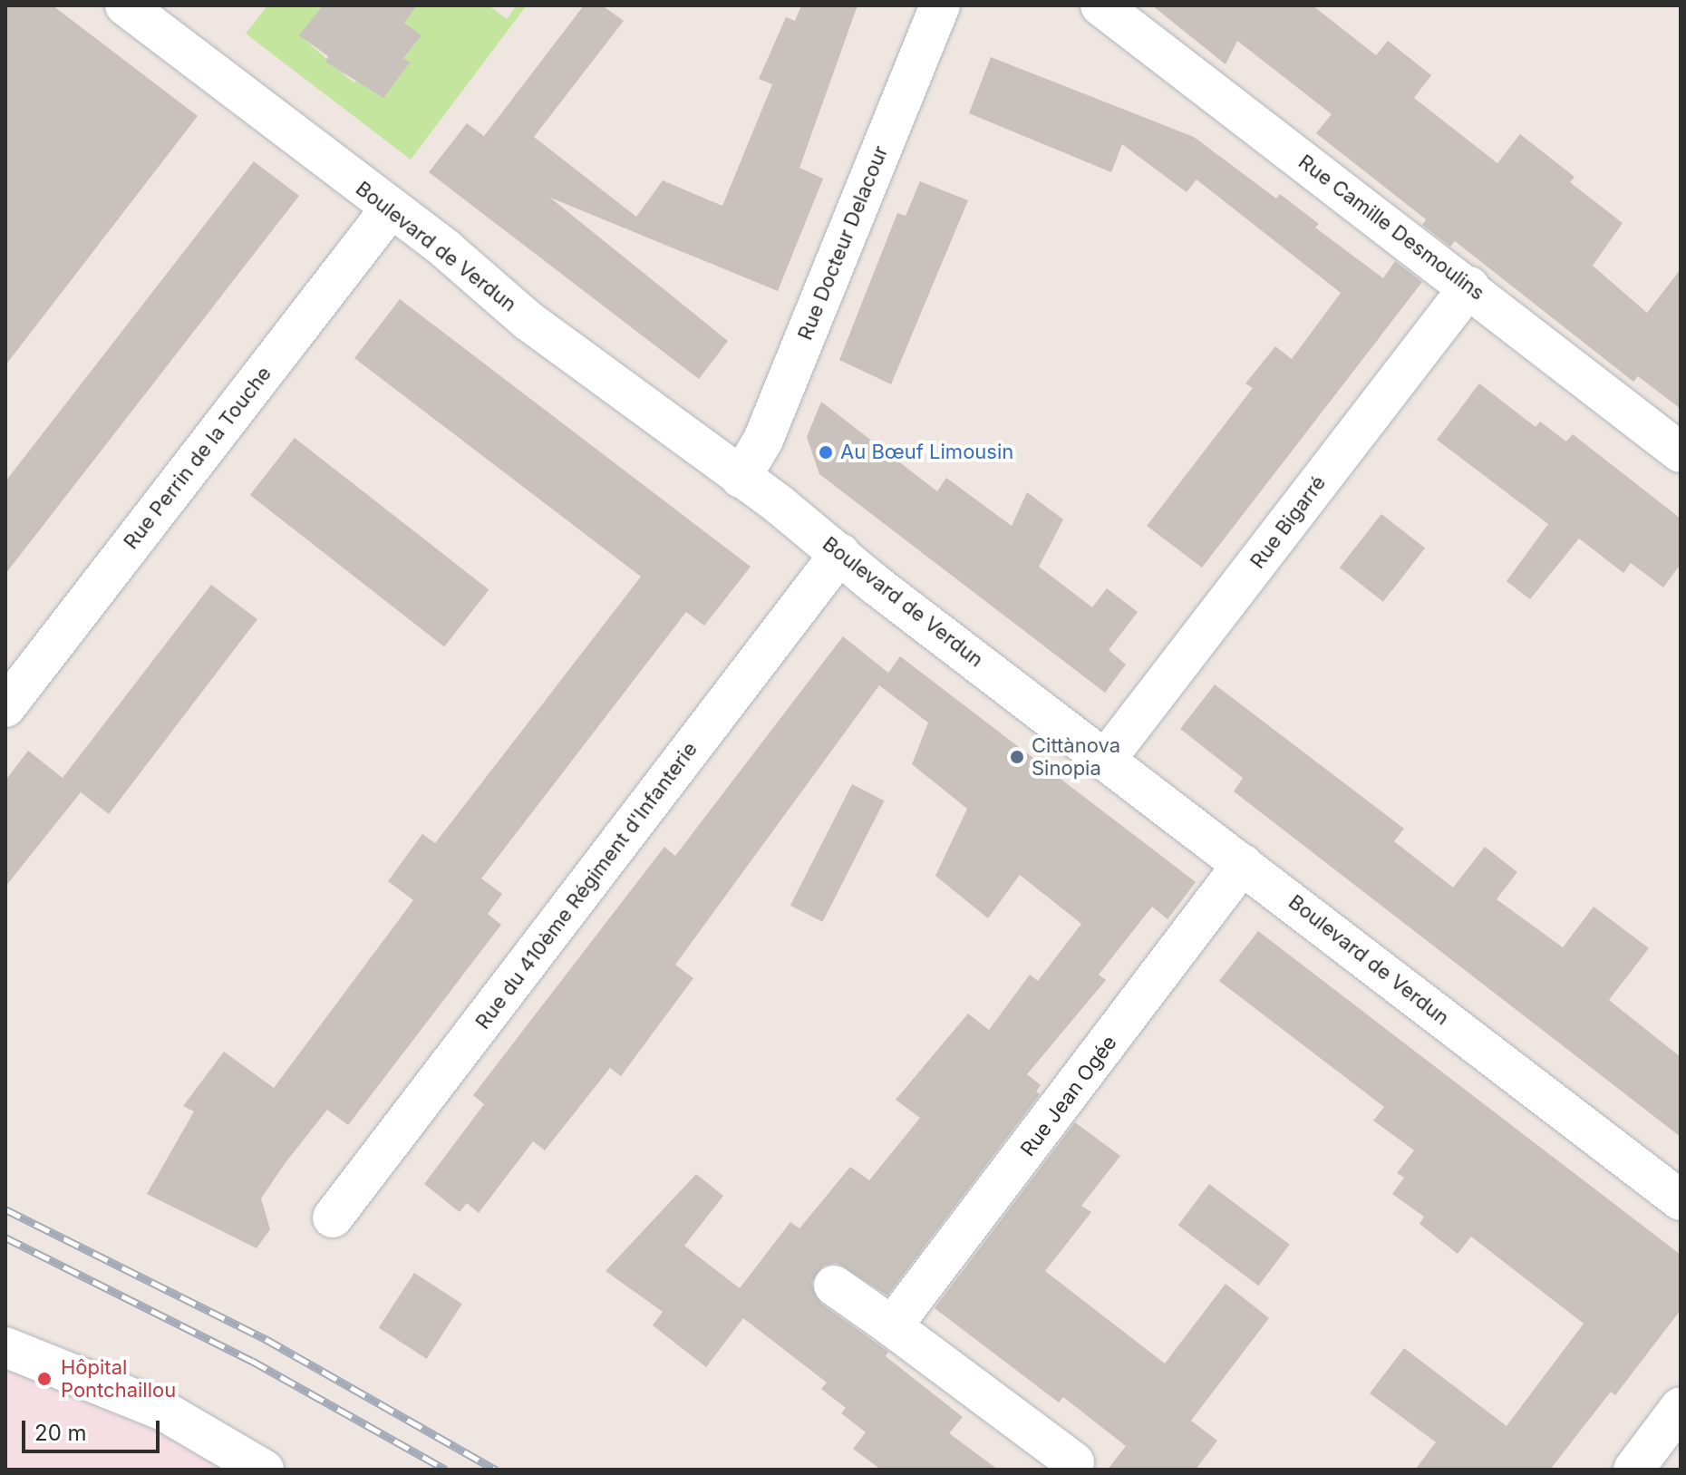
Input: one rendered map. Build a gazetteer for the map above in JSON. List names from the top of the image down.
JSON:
{
  "streets": {
    "street": [
      "Rue Camille Desmoulins",
      "Rue Docteur Delacour",
      "Boulevard de Verdun",
      "Rue Perrin de la Touche",
      "Rue Bigarré",
      "Rue du 410ème Régiment d'Infanterie",
      "Rue Jean Ogée"
    ]
  },
  "crossings": [
    ["Rue Camille Desmoulins", "Rue Bigarré"],
    ["Rue Docteur Delacour", "Boulevard de Verdun"],
    ["Boulevard de Verdun", "Rue Perrin de la Touche"],
    ["Boulevard de Verdun", "Rue Bigarré"],
    ["Boulevard de Verdun", "Rue du 410ème Régiment d'Infanterie"],
    ["Boulevard de Verdun", "Rue Jean Ogée"]
  ],
  "places": ["Au Bœuf Limousin", "Cittànova Sinopia", "Hôpital Pontchaillou"],
  "scale_bar": "20 m"
}
